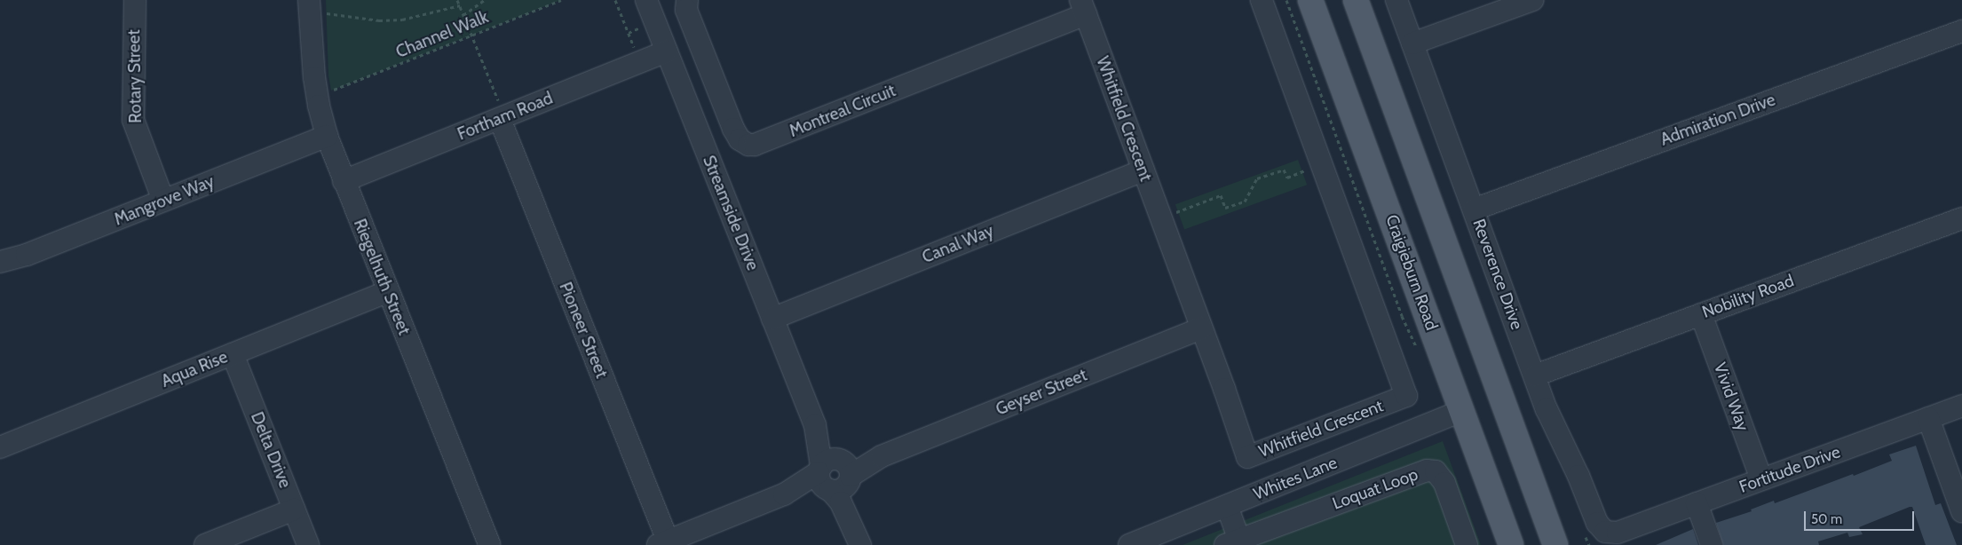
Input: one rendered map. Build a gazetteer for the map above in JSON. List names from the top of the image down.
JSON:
{
  "streets": {
    "main road": ["Craigieburn Road"],
    "street": [
      "Rotary Street",
      "Montreal Circuit",
      "Fortham Road",
      "Whitfield Crescent",
      "Admiration Drive",
      "Mangrove Way",
      "Streamside Drive",
      "Canal Way",
      "Reverence Drive",
      "Riegelhuth Street",
      "Nobility Road",
      "Pioneer Street",
      "Aqua Rise",
      "Geyser Street",
      "Vivid Way",
      "Delta Drive",
      "Fortitude Drive",
      "Whites Lane",
      "Loquat Loop"
    ],
    "path": ["Channel Walk"]
  },
  "crossings": [
    ["Rotary Street", "Mangrove Way"],
    ["Montreal Circuit", "Whitfield Crescent"],
    ["Fortham Road", "Streamside Drive"],
    ["Fortham Road", "Riegelhuth Street"],
    ["Fortham Road", "Pioneer Street"],
    ["Whitfield Crescent", "Canal Way"],
    ["Whitfield Crescent", "Geyser Street"],
    ["Admiration Drive", "Reverence Drive"],
    ["Mangrove Way", "Riegelhuth Street"],
    ["Streamside Drive", "Canal Way"],
    ["Streamside Drive", "Geyser Street"],
    ["Craigieburn Road", "Whites Lane"],
    ["Reverence Drive", "Nobility Road"],
    ["Reverence Drive", "Fortitude Drive"],
    ["Riegelhuth Street", "Aqua Rise"],
    ["Nobility Road", "Vivid Way"],
    ["Pioneer Street", "Geyser Street"],
    ["Aqua Rise", "Delta Drive"],
    ["Vivid Way", "Fortitude Drive"]
  ],
  "scale_bar": "50 m"
}
